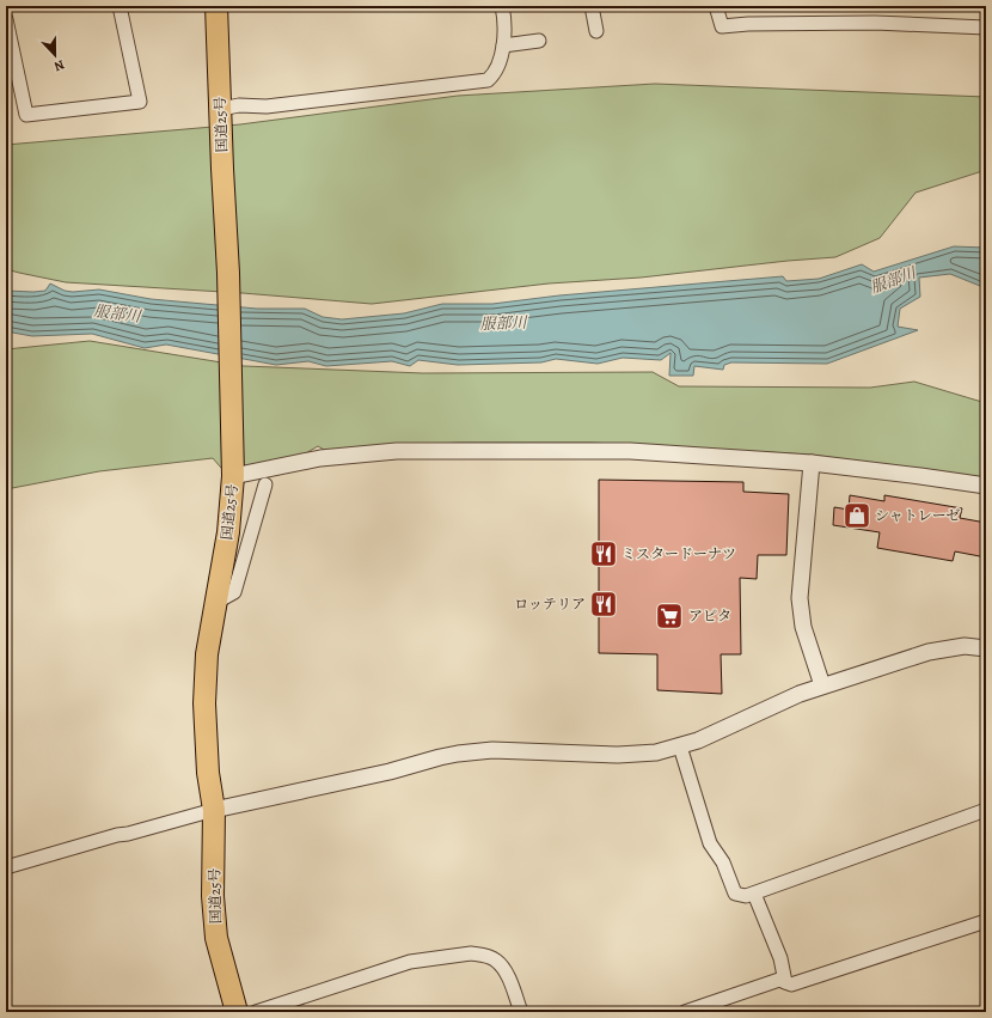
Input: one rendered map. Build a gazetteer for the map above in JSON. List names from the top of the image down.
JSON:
{
  "streets": {
    "highway": ["国道25号"]
  },
  "water": ["服部川"],
  "places": {
    "shop": ["シャトレーゼ"],
    "restaurant": ["ミスタードーナツ", "ロッテリア"],
    "supermarket": ["アピタ"]
  },
  "north": "bottom"
}
